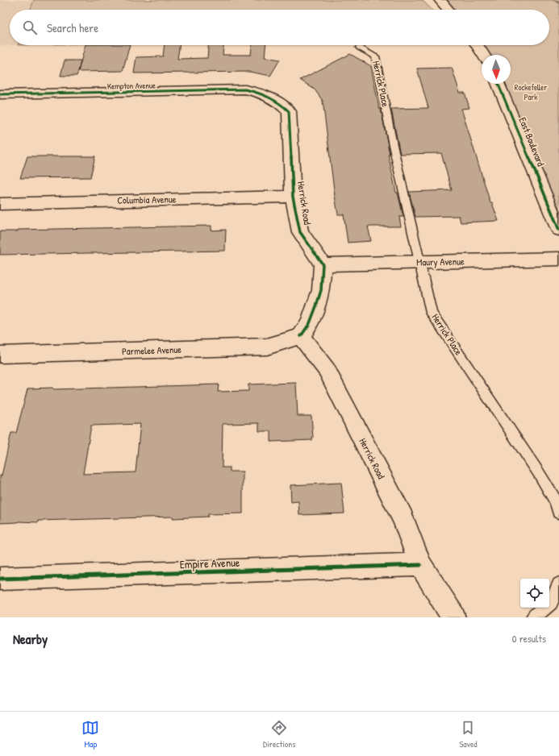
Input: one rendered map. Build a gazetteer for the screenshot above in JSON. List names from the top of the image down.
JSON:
{
  "streets": {
    "street": [
      "Kempton Avenue",
      "East Boulevard",
      "Columbia Avenue",
      "Herrick Road",
      "Maury Avenue",
      "Parmelee Avenue",
      "Empire Avenue"
    ],
    "lane": ["Herrick Place"]
  },
  "crossings": [
    ["Herrick Place", "Maury Avenue"],
    ["Kempton Avenue", "Herrick Road"],
    ["Columbia Avenue", "Herrick Road"],
    ["Herrick Road", "Maury Avenue"],
    ["Herrick Road", "Parmelee Avenue"],
    ["Herrick Road", "Empire Avenue"]
  ],
  "parks": ["Rockefeller Park"],
  "north": "bottom",
  "page": {
    "search": "Search here",
    "heading": ["Nearby", "0 results"],
    "nav": ["Map", "Directions", "Saved"]
  }
}
